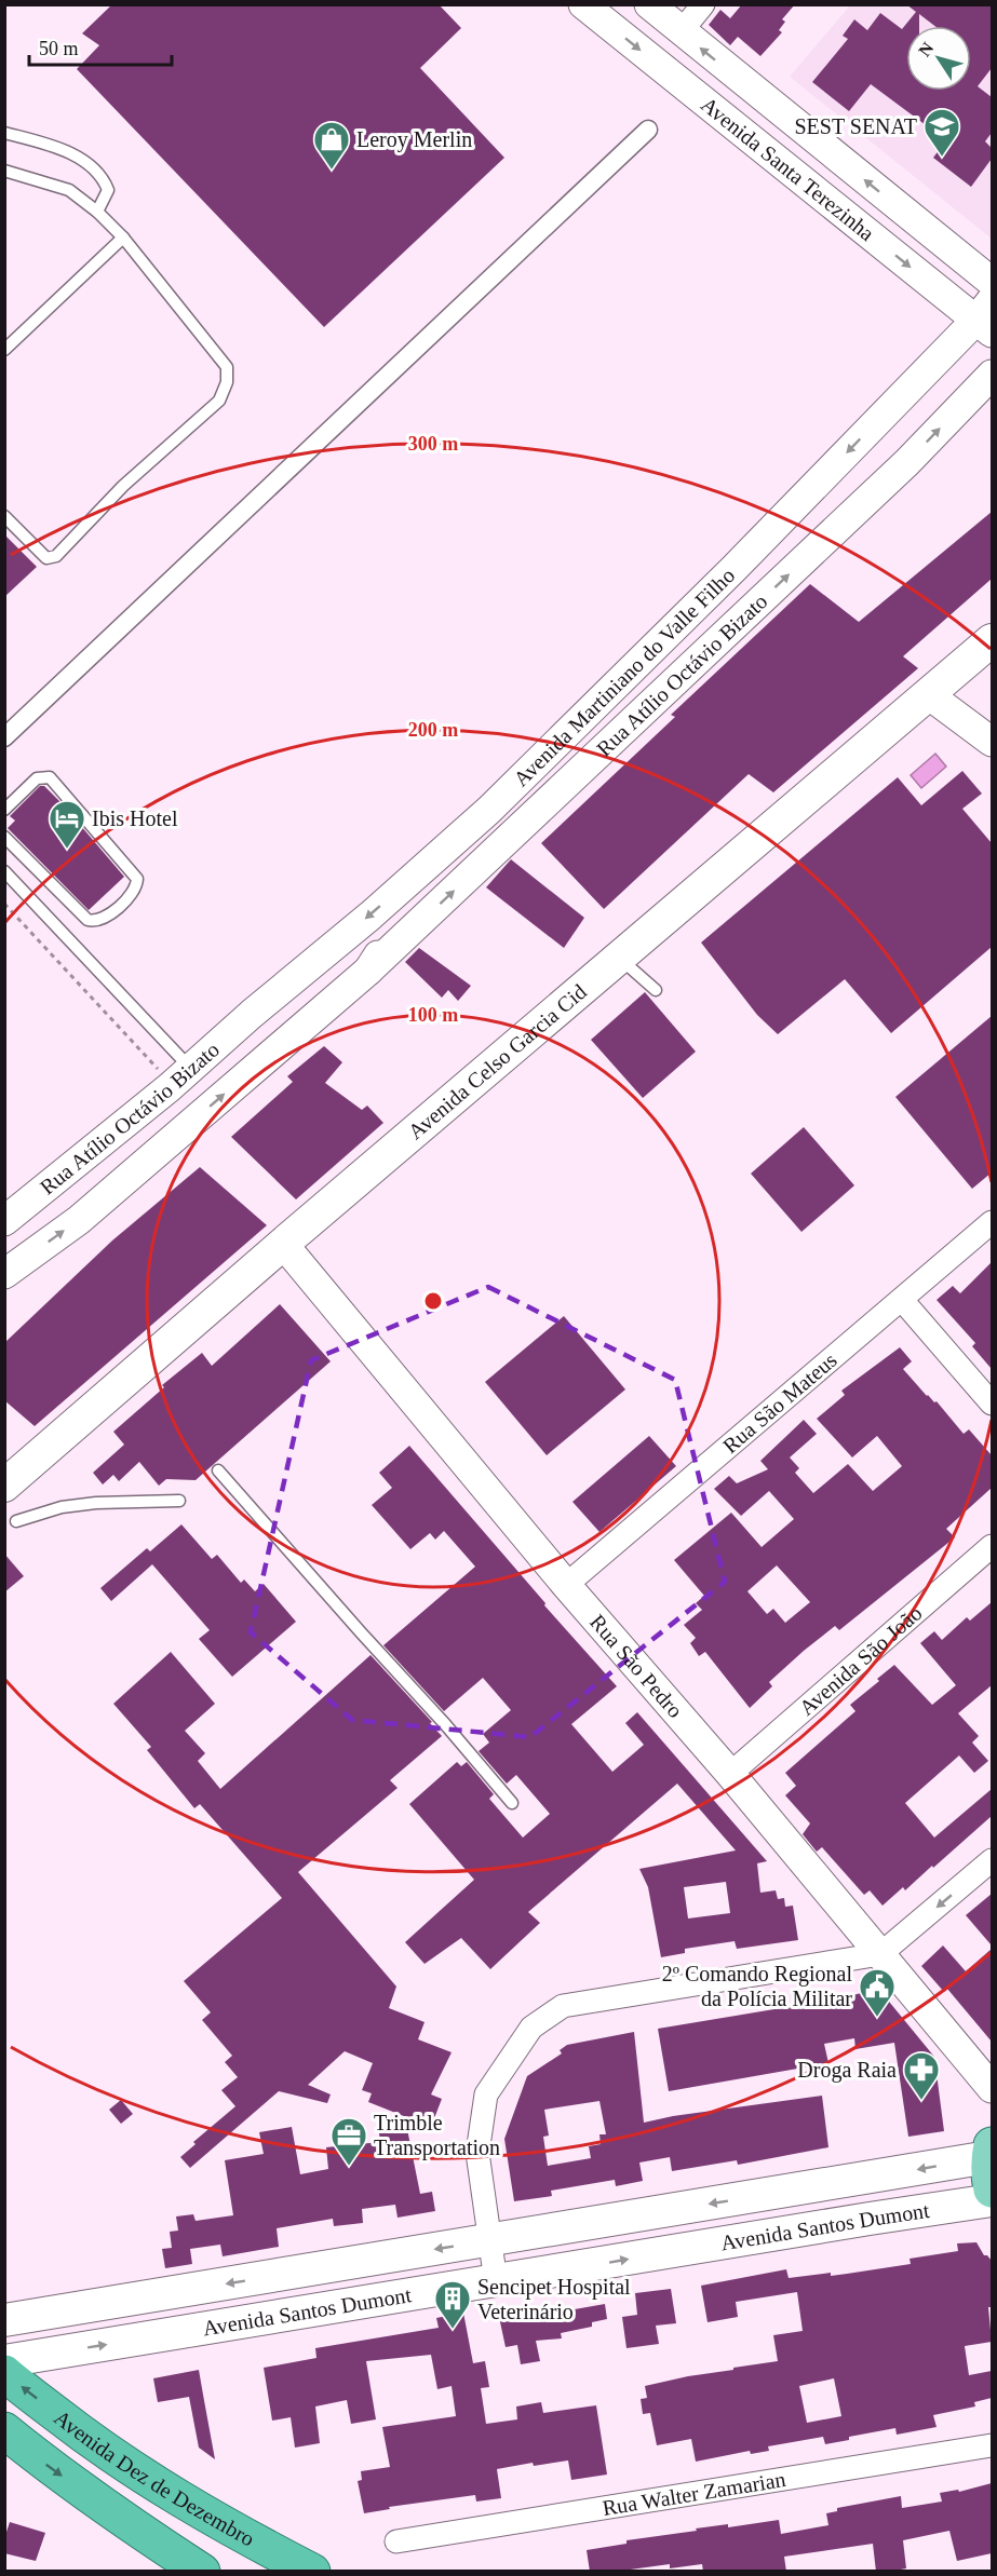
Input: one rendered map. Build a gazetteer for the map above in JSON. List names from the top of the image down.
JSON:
{
  "streets": {
    "highway": ["Avenida Dez de Dezembro"],
    "main road": ["Avenida Celso Garcia Cid", "Avenida Santos Dumont"],
    "street": [
      "Avenida Santa Terezinha",
      "Rua Atílio Octávio Bizato",
      "Avenida Martiniano do Valle Filho",
      "Rua São Mateus",
      "Avenida São João",
      "Rua São Pedro",
      "Rua Walter Zamarian"
    ]
  },
  "crossings": [
    ["Avenida Santa Terezinha", "Avenida Martiniano do Valle Filho"],
    ["Rua Atílio Octávio Bizato", "Avenida Martiniano do Valle Filho"],
    ["Avenida Celso Garcia Cid", "Rua São Pedro"],
    ["Rua São Mateus", "Rua São Pedro"],
    ["Avenida São João", "Rua São Pedro"]
  ],
  "one_way": ["Rua Atílio Octávio Bizato"],
  "places": {
    "school or university": ["SEST SENAT"],
    "shop": ["Leroy Merlin"],
    "hotel": ["Ibis Hotel"],
    "public building": ["2º Comando Regional da Polícia Militar"],
    "pharmacy": ["Droga Raia"],
    "office": ["Trimble Transportation"],
    "building": ["Sencipet Hospital Veterinário"]
  },
  "scale_bar": "50 m",
  "north": "top left",
  "rings": ["300 m", "200 m", "100 m"]
}
